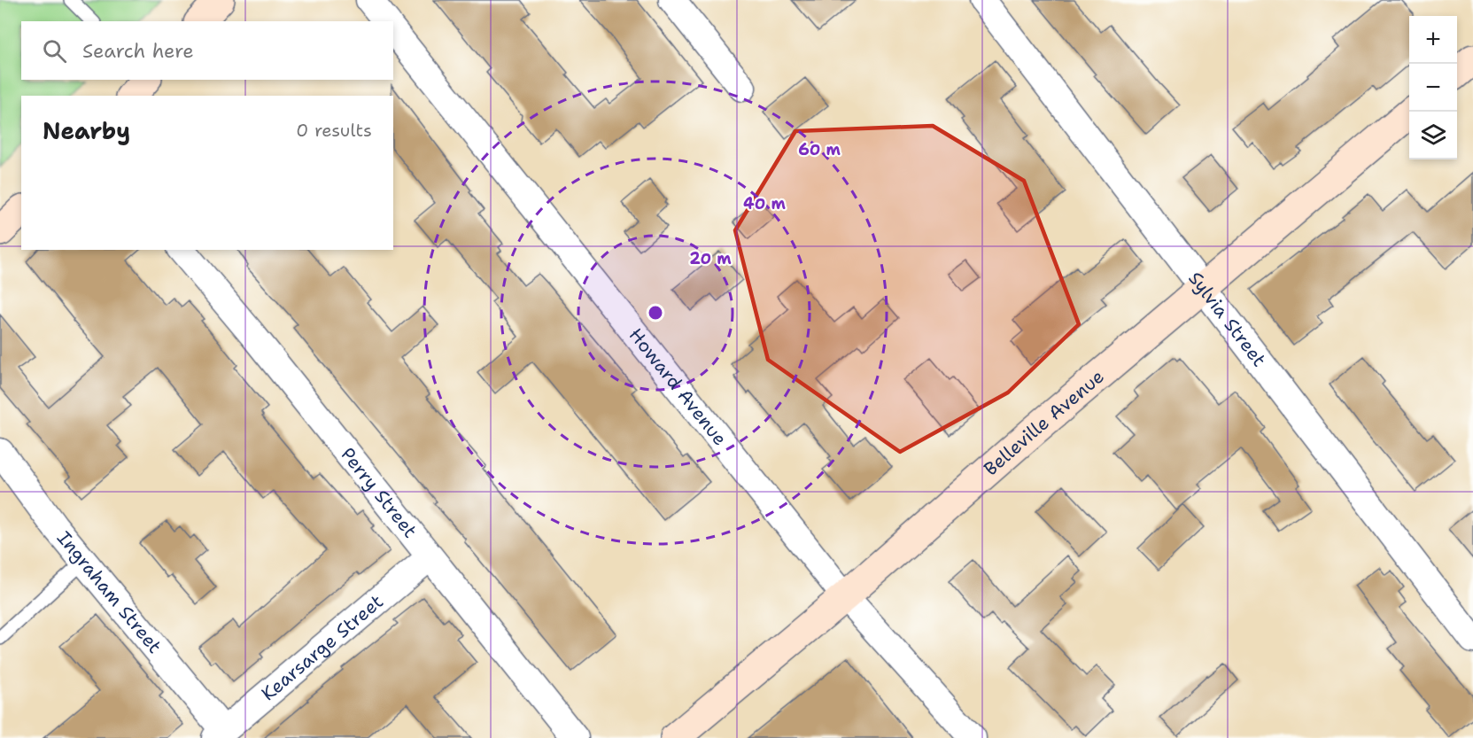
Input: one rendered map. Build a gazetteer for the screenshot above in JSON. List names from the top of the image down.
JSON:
{
  "streets": {
    "main road": ["Belleville Avenue"],
    "street": [
      "Sylvia Street",
      "Howard Avenue",
      "Perry Street",
      "Ingraham Street",
      "Kearsarge Street"
    ]
  },
  "crossings": [
    ["Sylvia Street", "Belleville Avenue"],
    ["Howard Avenue", "Belleville Avenue"],
    ["Perry Street", "Kearsarge Street"],
    ["Ingraham Street", "Kearsarge Street"]
  ],
  "page": {
    "map_buttons": ["+", "−"],
    "search": "Search here",
    "heading": ["Nearby", "0 results"]
  },
  "rings": ["60 m", "40 m", "20 m"]
}
